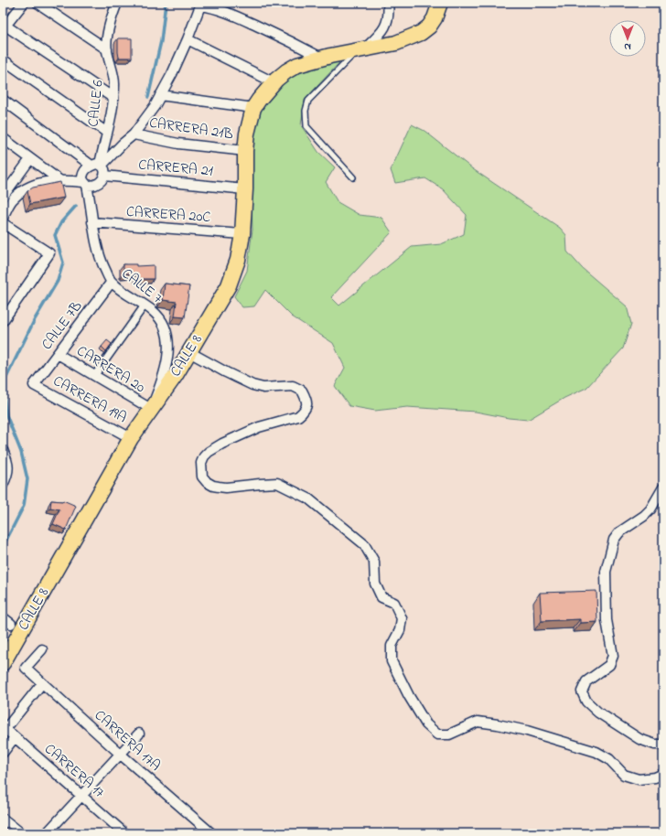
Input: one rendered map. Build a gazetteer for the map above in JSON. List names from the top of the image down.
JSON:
{
  "streets": {
    "main road": ["CALLE 8"],
    "street": [
      "CALLE 6",
      "CARRERA 21B",
      "CARRERA 21",
      "CARRERA 20C",
      "CALLE 7",
      "CALLE 7B",
      "CARRERA 20",
      "CARRERA 19A",
      "CARRERA 17A",
      "CARRERA 17"
    ]
  },
  "crossings": [
    ["CALLE 6", "CARRERA 21"],
    ["CALLE 6", "CALLE 7"],
    ["CARRERA 21B", "CALLE 8"],
    ["CARRERA 21", "CALLE 7"],
    ["CARRERA 21", "CALLE 8"],
    ["CARRERA 20C", "CALLE 7"],
    ["CARRERA 20C", "CALLE 8"],
    ["CALLE 7", "CALLE 7B"],
    ["CALLE 7", "CALLE 8"],
    ["CALLE 7", "CARRERA 20"],
    ["CALLE 7B", "CARRERA 20"],
    ["CALLE 7B", "CARRERA 19A"],
    ["CALLE 8", "CARRERA 20"],
    ["CALLE 8", "CARRERA 19A"],
    ["CARRERA 17A", "CARRERA 17"]
  ],
  "north": "bottom"
}
